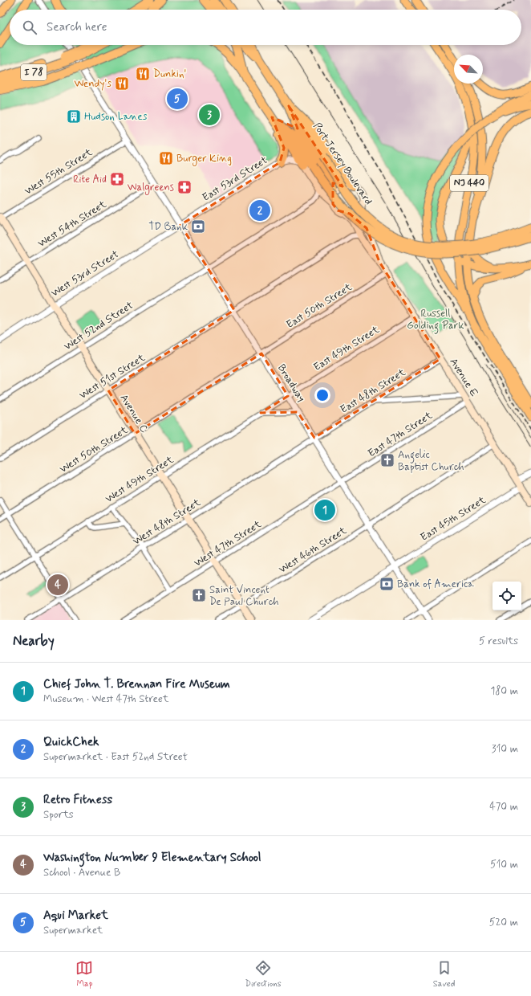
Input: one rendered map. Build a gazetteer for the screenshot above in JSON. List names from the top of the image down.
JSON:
{
  "streets": {
    "highway": ["I 78", "Port Jersey Boulevard", "NJ 440"],
    "main road": ["Avenue E", "Avenue C"],
    "street": [
      "West 55th Street",
      "East 53rd Street",
      "West 54th Street",
      "West 53rd Street",
      "East 50th Street",
      "West 52nd Street",
      "East 49th Street",
      "West 51st Street",
      "Broadway",
      "East 48th Street",
      "East 47th Street",
      "West 50th Street",
      "West 49th Street",
      "East 45th Street",
      "West 48th Street",
      "West 47th Street",
      "West 46th Street"
    ]
  },
  "crossings": [
    ["West 55th Street", "Broadway"],
    ["West 55th Street", "Avenue C"],
    ["East 53rd Street", "West 53rd Street"],
    ["East 53rd Street", "Broadway"],
    ["West 54th Street", "Broadway"],
    ["West 54th Street", "Avenue C"],
    ["West 53rd Street", "Broadway"],
    ["West 53rd Street", "Avenue C"],
    ["East 50th Street", "Avenue E"],
    ["East 50th Street", "Broadway"],
    ["East 50th Street", "West 50th Street"],
    ["West 52nd Street", "Broadway"],
    ["West 52nd Street", "Avenue C"],
    ["East 49th Street", "Avenue E"],
    ["East 49th Street", "Broadway"],
    ["East 49th Street", "West 49th Street"],
    ["West 51st Street", "Avenue E"],
    ["West 51st Street", "Broadway"],
    ["West 51st Street", "Avenue C"],
    ["Avenue E", "East 48th Street"],
    ["Avenue E", "East 47th Street"],
    ["Avenue E", "East 45th Street"],
    ["Avenue E", "West 46th Street"],
    ["Broadway", "East 48th Street"],
    ["Broadway", "East 47th Street"],
    ["Broadway", "West 50th Street"],
    ["Broadway", "West 49th Street"],
    ["Broadway", "East 45th Street"],
    ["Broadway", "West 48th Street"],
    ["Broadway", "West 47th Street"],
    ["Broadway", "West 46th Street"],
    ["East 48th Street", "West 48th Street"],
    ["Avenue C", "West 50th Street"],
    ["Avenue C", "West 49th Street"],
    ["Avenue C", "West 48th Street"],
    ["Avenue C", "West 47th Street"],
    ["Avenue C", "West 46th Street"],
    ["East 47th Street", "West 47th Street"]
  ],
  "parks": ["Russell Golding Park"],
  "places": {
    "restaurant": ["Dunkin'", "Wendy's", "Burger King"],
    "building": ["Hudson Lanes"],
    "pharmacy": ["Rite Aid", "Walgreens"],
    "bank": ["TD Bank", "Bank of America"],
    "church": ["Angelic Baptist Church", "Saint Vincent De Paul Church"]
  },
  "north": "top left",
  "page": {
    "search": "Search here",
    "pins": [
      "5",
      "3",
      "2",
      "1",
      "4"
    ],
    "heading": ["Nearby", "5 results"],
    "list": [
      {
        "mark": "1",
        "name": "Chief John T. Brennan Fire Museum",
        "note": "Museum · West 47th Street",
        "value": "180 m"
      },
      {
        "mark": "2",
        "name": "QuickChek",
        "note": "Supermarket · East 52nd Street",
        "value": "310 m"
      },
      {
        "mark": "3",
        "name": "Retro Fitness",
        "note": "Sports",
        "value": "470 m"
      },
      {
        "mark": "4",
        "name": "Washington Number 9 Elementary School",
        "note": "School · Avenue B",
        "value": "510 m"
      },
      {
        "mark": "5",
        "name": "Aqui Market",
        "note": "Supermarket",
        "value": "520 m"
      }
    ],
    "nav": ["Map", "Directions", "Saved"]
  }
}
